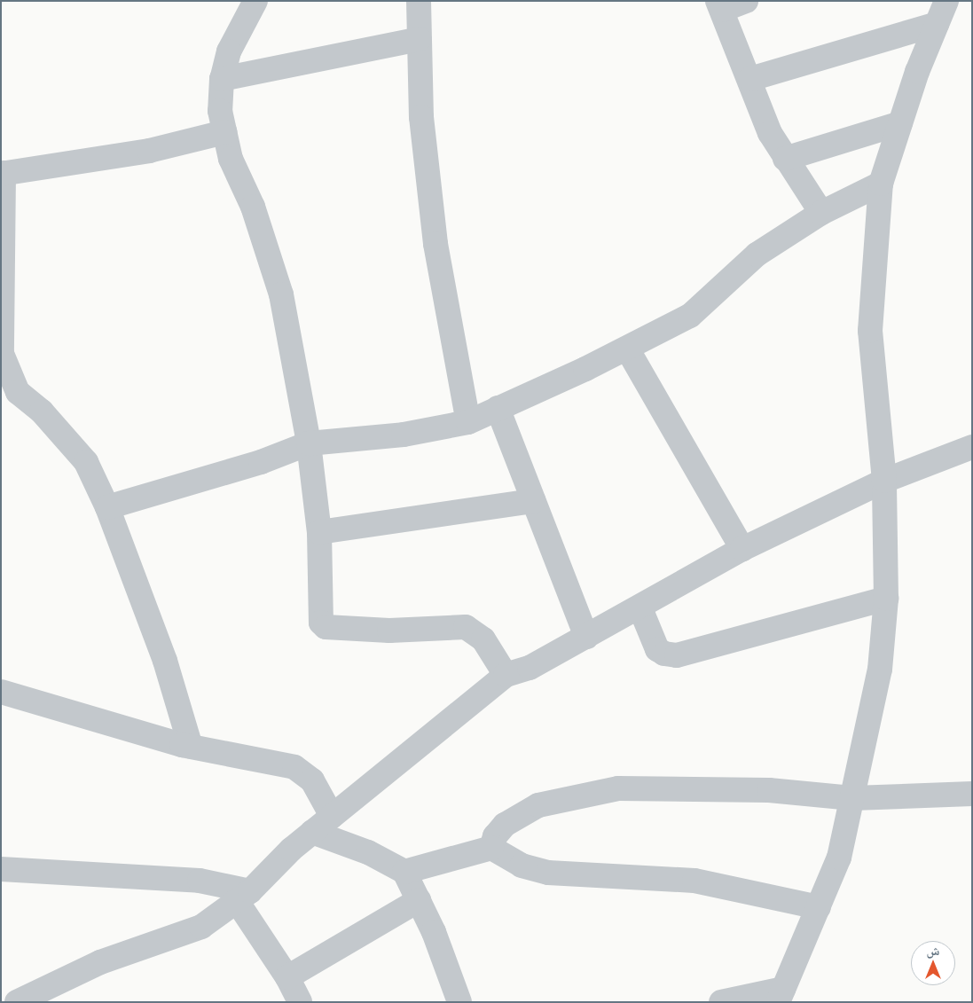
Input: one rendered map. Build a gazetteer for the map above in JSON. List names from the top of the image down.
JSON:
{
  "north": "top"
}
